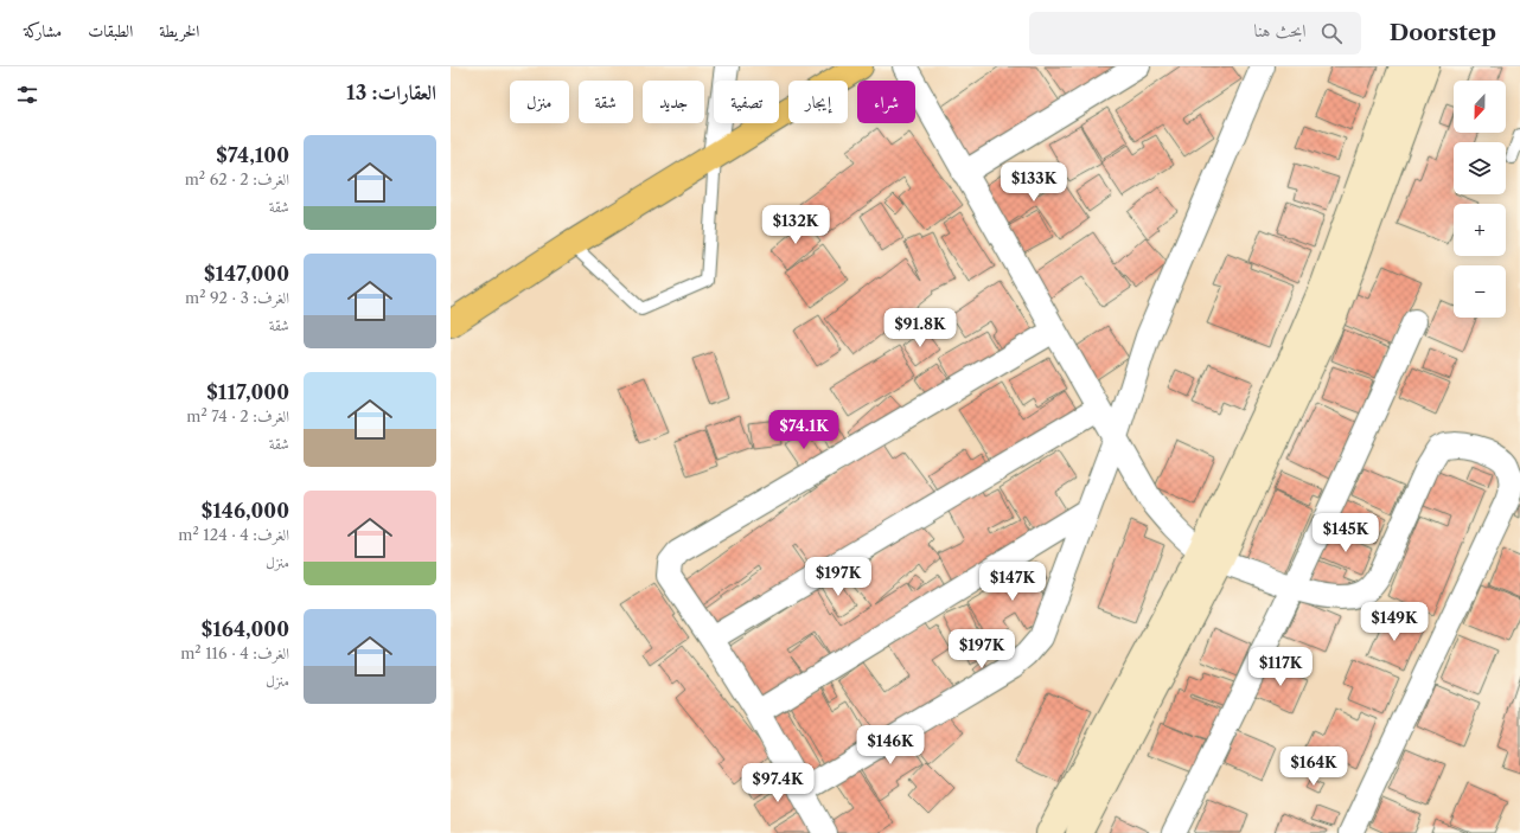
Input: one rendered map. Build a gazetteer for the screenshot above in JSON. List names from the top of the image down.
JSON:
{
  "north": "bottom",
  "page": {
    "header": "Doorstep",
    "search": "ابحث هنا",
    "nav": ["الخريطة", "الطبقات", "مشاركة"],
    "heading": "العقارات: 13",
    "map_buttons": ["+", "−"],
    "chip": [
      "شراء",
      "إيجار",
      "تصفية",
      "جديد",
      "شقة",
      "منزل"
    ],
    "list": [
      {
        "name": "$74,100",
        "note": "الغرف: 2 · 62 m² · شقة"
      },
      {
        "name": "$147,000",
        "note": "الغرف: 3 · 92 m² · شقة"
      },
      {
        "name": "$117,000",
        "note": "الغرف: 2 · 74 m² · شقة"
      },
      {
        "name": "$146,000",
        "note": "الغرف: 4 · 124 m² · منزل"
      },
      {
        "name": "$164,000",
        "note": "الغرف: 4 · 116 m² · منزل"
      }
    ],
    "price": [
      "$133K",
      "$132K",
      "$91.8K",
      "$74.1K",
      "$145K",
      "$197K",
      "$147K",
      "$149K",
      "$197K",
      "$117K",
      "$146K",
      "$164K",
      "$97.4K"
    ]
  }
}
